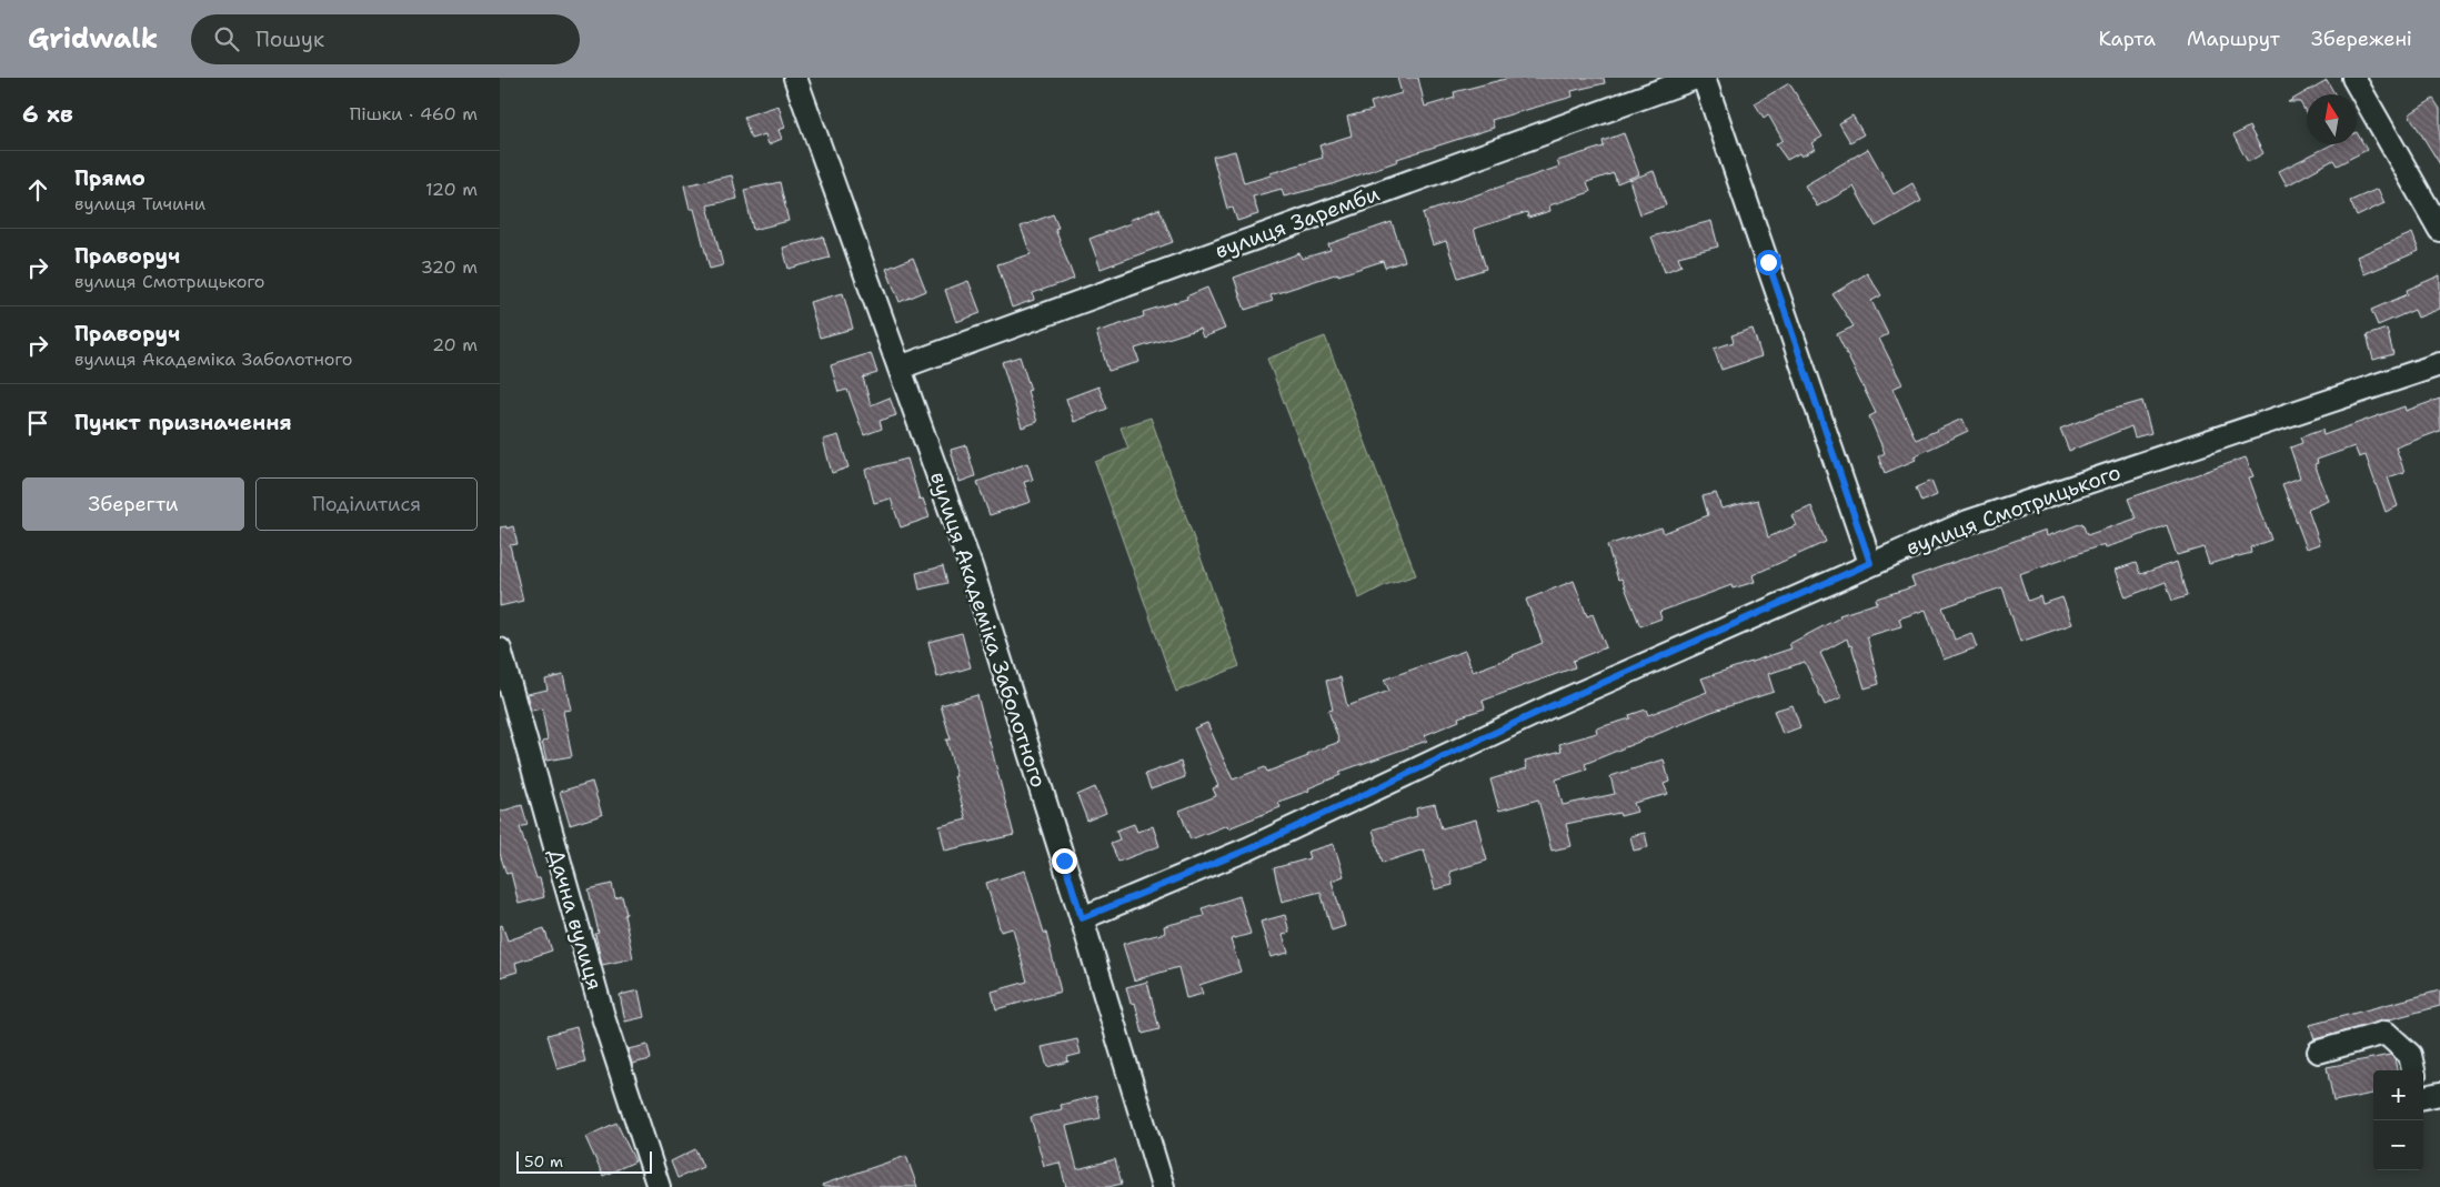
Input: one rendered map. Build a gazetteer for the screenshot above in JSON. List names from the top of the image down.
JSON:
{
  "streets": {
    "street": [
      "вулиця Заремби",
      "вулиця Смотрицького",
      "вулиця Академіка Заболотного",
      "Дачна вулиця"
    ]
  },
  "crossings": [
    ["вулиця Заремби", "вулиця Академіка Заболотного"],
    ["вулиця Смотрицького", "вулиця Академіка Заболотного"]
  ],
  "scale_bar": "50 m",
  "north": "top",
  "page": {
    "header": "Gridwalk",
    "search": "Пошук",
    "nav": ["Карта", "Маршрут", "Збережені"],
    "heading": ["6 хв", "Пішки · 460 m"],
    "list": [
      ["Прямо", "вулиця Тичини", "120 m"],
      ["Праворуч", "вулиця Смотрицького", "320 m"],
      ["Праворуч", "вулиця Академіка Заболотного", "20 m"],
      "Пункт призначення"
    ],
    "buttons": ["Зберегти", "Поділитися"],
    "map_buttons": ["+", "−"],
    "scale": "50 m"
  }
}
